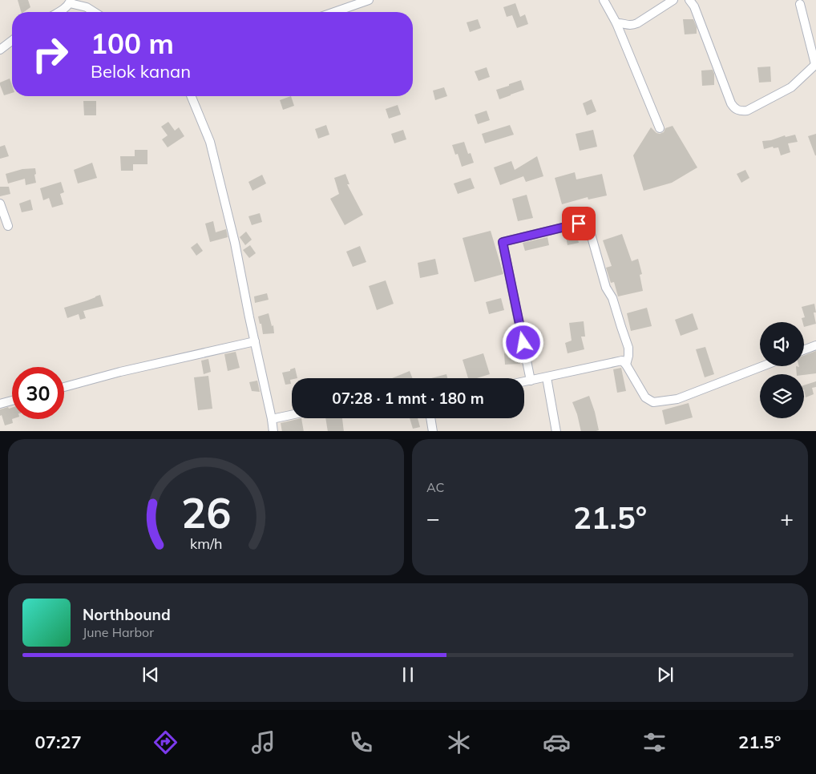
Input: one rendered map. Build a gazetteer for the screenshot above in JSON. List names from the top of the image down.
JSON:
{
  "page": {
    "turn": ["100 m", "Belok kanan"],
    "limit": "30",
    "trip": "07:28 · 1 mnt · 180 m",
    "tile": "AC",
    "heat": ["−", "21.5°", "+"],
    "song": ["Northbound", "June Harbor"],
    "tabs": ["07:27", "21.5°"],
    "gauge": ["26", "km/h"]
  }
}
